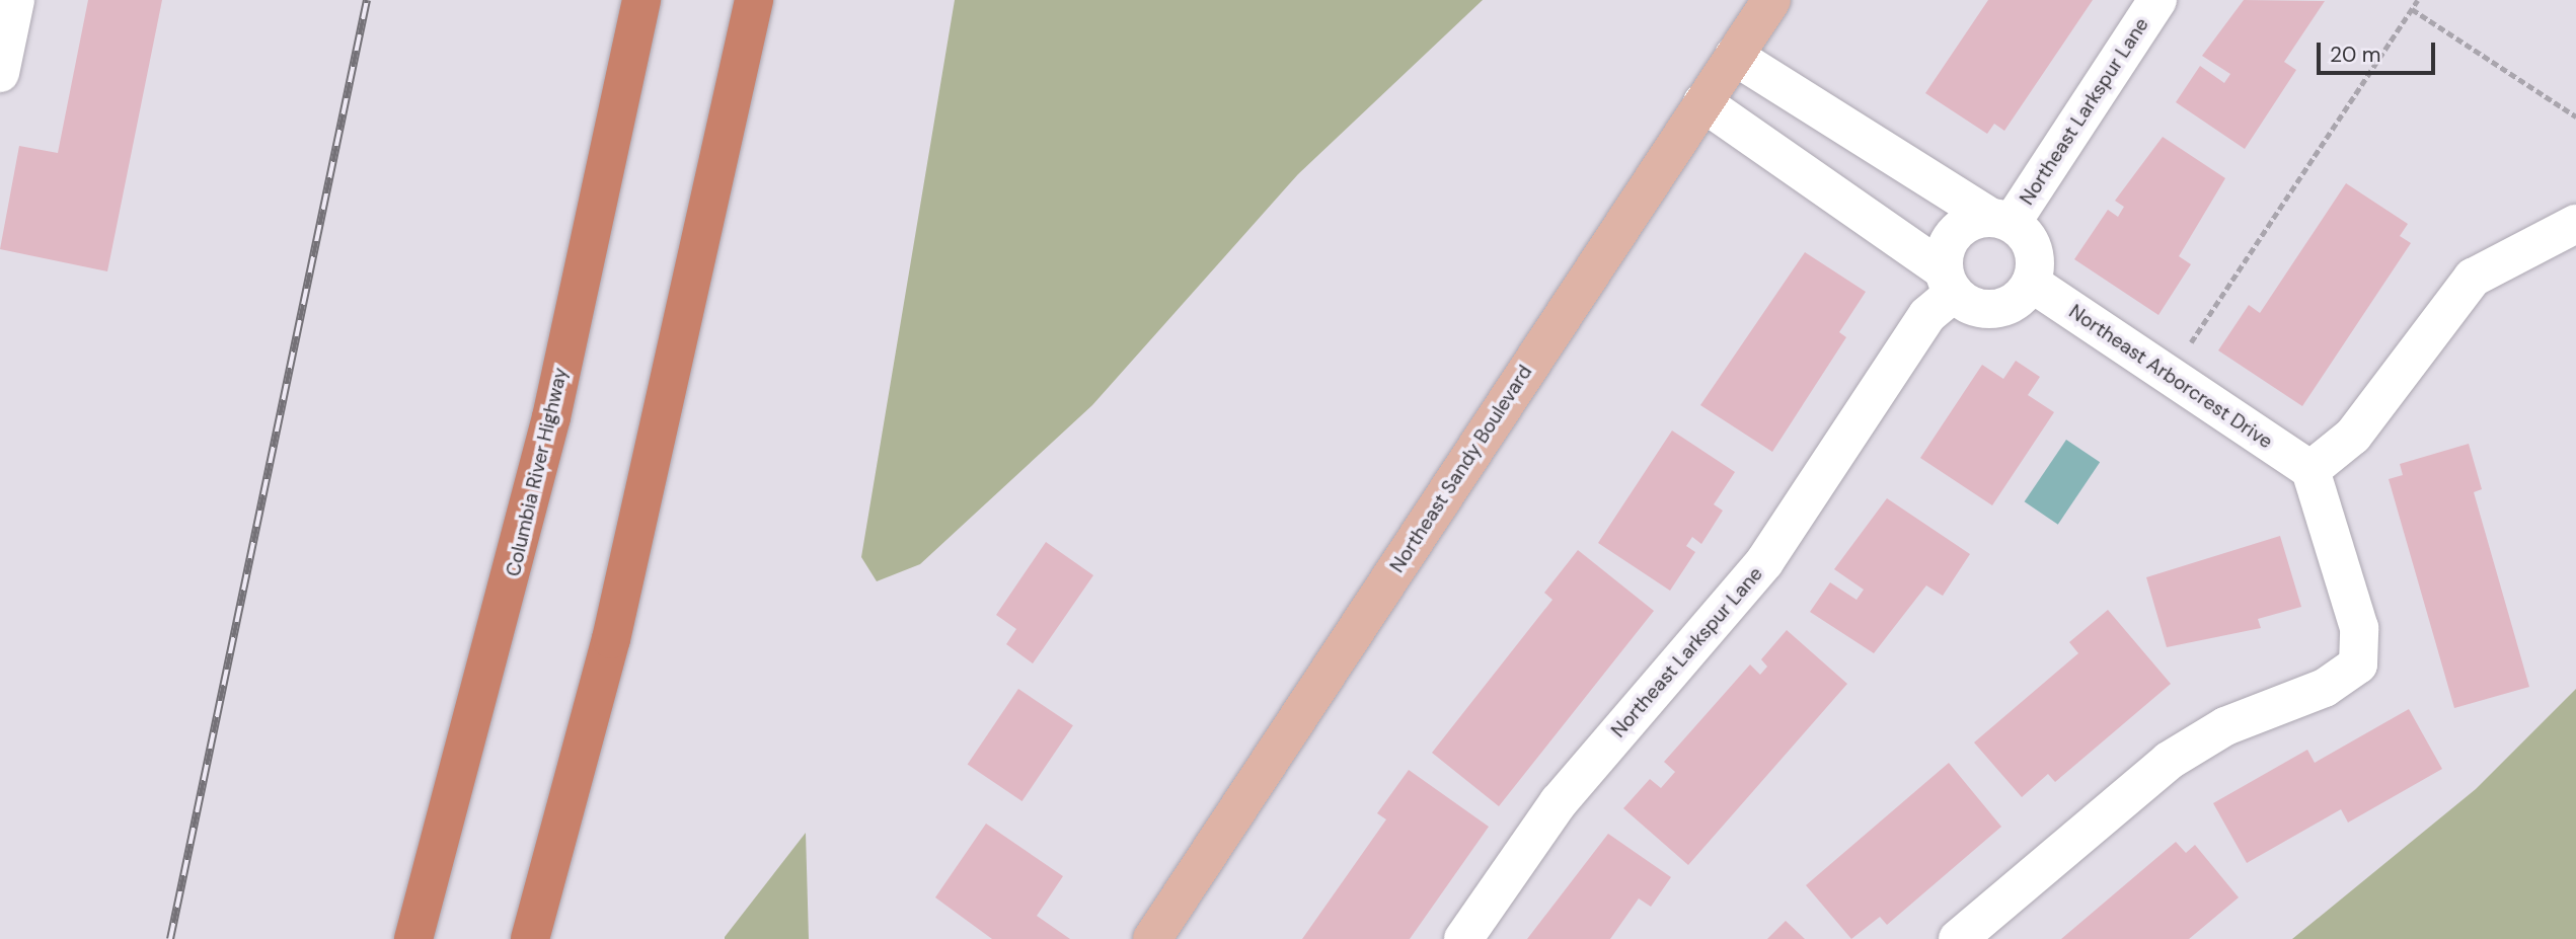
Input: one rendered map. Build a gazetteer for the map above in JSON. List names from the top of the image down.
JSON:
{
  "streets": {
    "highway": ["Columbia River Highway"],
    "main road": ["Northeast Sandy Boulevard"],
    "street": ["Northeast Larkspur Lane", "Northeast Arborcrest Drive"]
  },
  "crossings": [
    ["Northeast Larkspur Lane", "Northeast Arborcrest Drive"]
  ],
  "scale_bar": "20 m"
}
